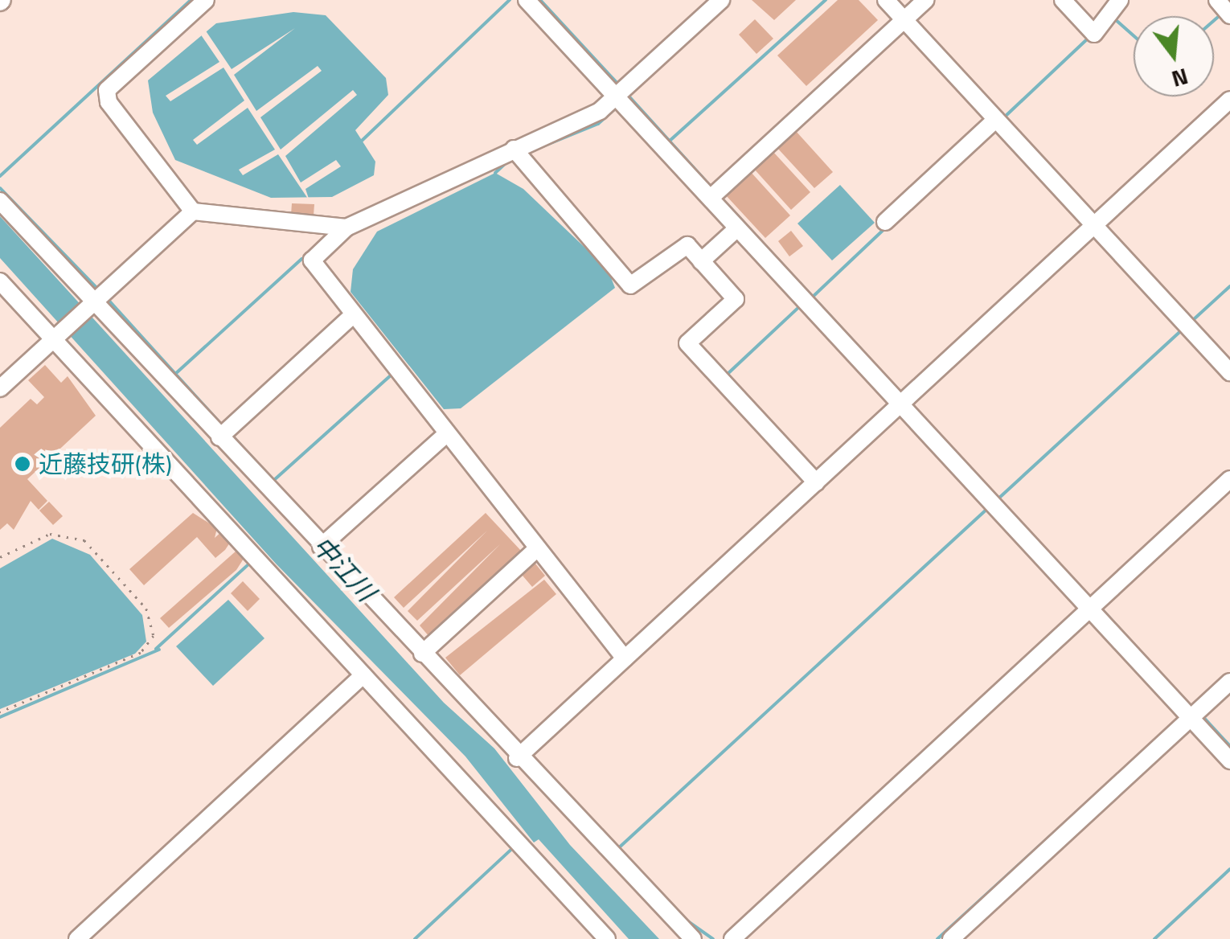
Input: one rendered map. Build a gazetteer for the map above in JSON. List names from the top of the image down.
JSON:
{
  "water": ["中江川"],
  "places": ["近藤技研(株)"],
  "north": "bottom"
}
